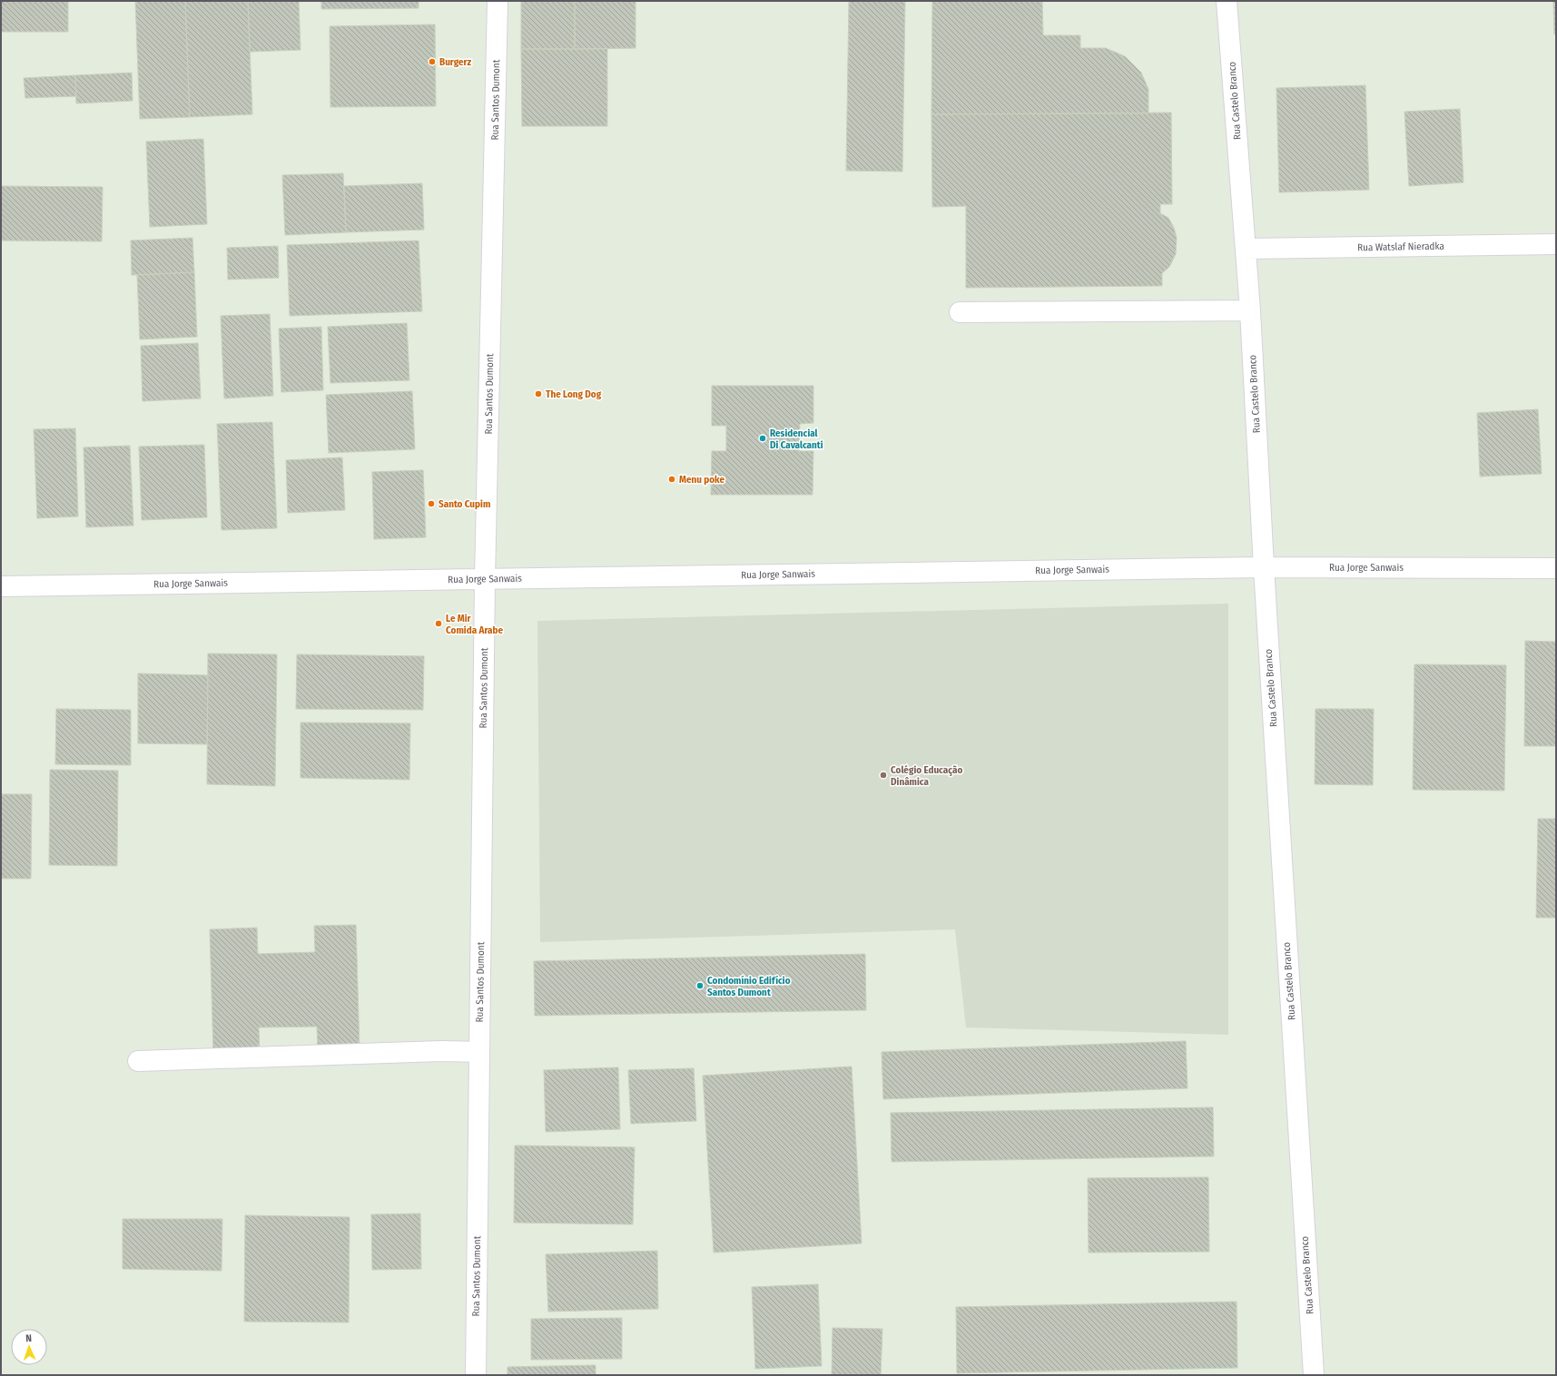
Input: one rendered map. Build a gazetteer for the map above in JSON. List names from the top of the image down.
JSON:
{
  "streets": {
    "street": [
      "Rua Santos Dumont",
      "Rua Castelo Branco",
      "Rua Watslaf Nieradka",
      "Rua Jorge Sanwais"
    ]
  },
  "crossings": [
    ["Rua Santos Dumont", "Rua Jorge Sanwais"],
    ["Rua Castelo Branco", "Rua Watslaf Nieradka"],
    ["Rua Castelo Branco", "Rua Jorge Sanwais"]
  ],
  "places": [
    "Burgerz",
    "The Long Dog",
    "Residencial Di Cavalcanti",
    "Menu poke",
    "Santo Cupim",
    "Le Mir Comida Arabe",
    "Colégio Educação Dinâmica",
    "Condomínio Edifício Santos Dumont"
  ],
  "north": "top"
}
